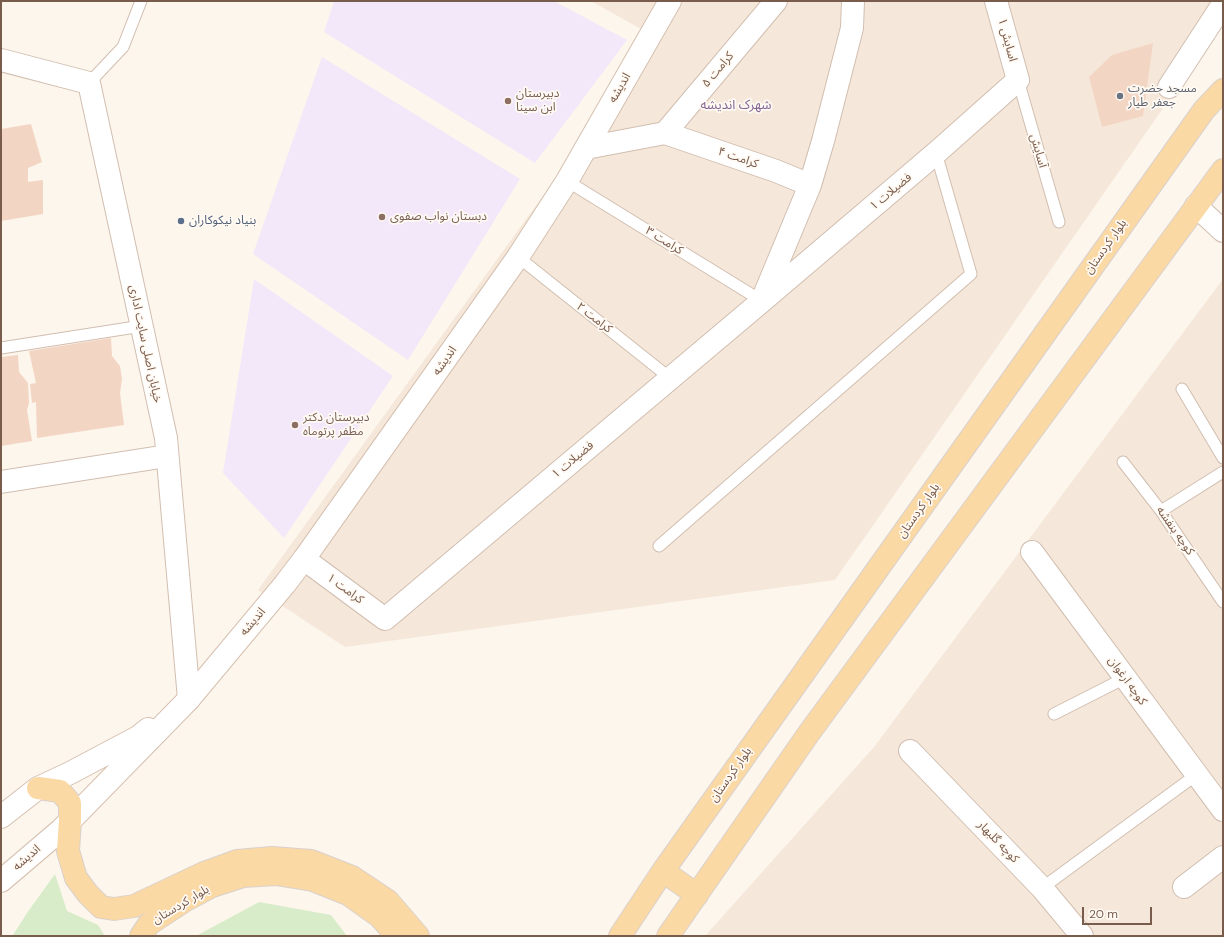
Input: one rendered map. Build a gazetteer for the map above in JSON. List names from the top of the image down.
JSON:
{
  "streets": {
    "main road": ["بلوار کردستان"],
    "street": [
      "اسایش ۱",
      "کرامت ۵",
      "اندیشه",
      "کرامت ۴",
      "فضیلات ۱",
      "خیابان اصلی سایت اداری",
      "کرامت ۱",
      "کوچه ارغوان",
      "کوچه گلبهار"
    ],
    "lane": [
      "آسایش",
      "کرامت ۳",
      "کرامت ۲",
      "کوچه بنفشه"
    ]
  },
  "crossings": [
    ["اسایش ۱", "آسایش"],
    ["اسایش ۱", "فضیلات ۱"],
    ["کرامت ۵", "کرامت ۴"],
    ["اندیشه", "کرامت ۳"],
    ["اندیشه", "کرامت ۲"],
    ["اندیشه", "خیابان اصلی سایت اداری"],
    ["اندیشه", "کرامت ۱"],
    ["آسایش", "فضیلات ۱"],
    ["کرامت ۴", "فضیلات ۱"],
    ["فضیلات ۱", "کرامت ۳"],
    ["فضیلات ۱", "کرامت ۲"],
    ["فضیلات ۱", "کرامت ۱"]
  ],
  "districts": ["شهرک اندیشه"],
  "places": [
    "مسجد حضرت جعفر طیار",
    "دبیرستان ابن سینا",
    "دبستان نواب صفوی",
    "بنیاد نیکوکاران",
    "دبیرستان دکتر مظفر پرتوماه"
  ],
  "scale_bar": "20 m"
}
